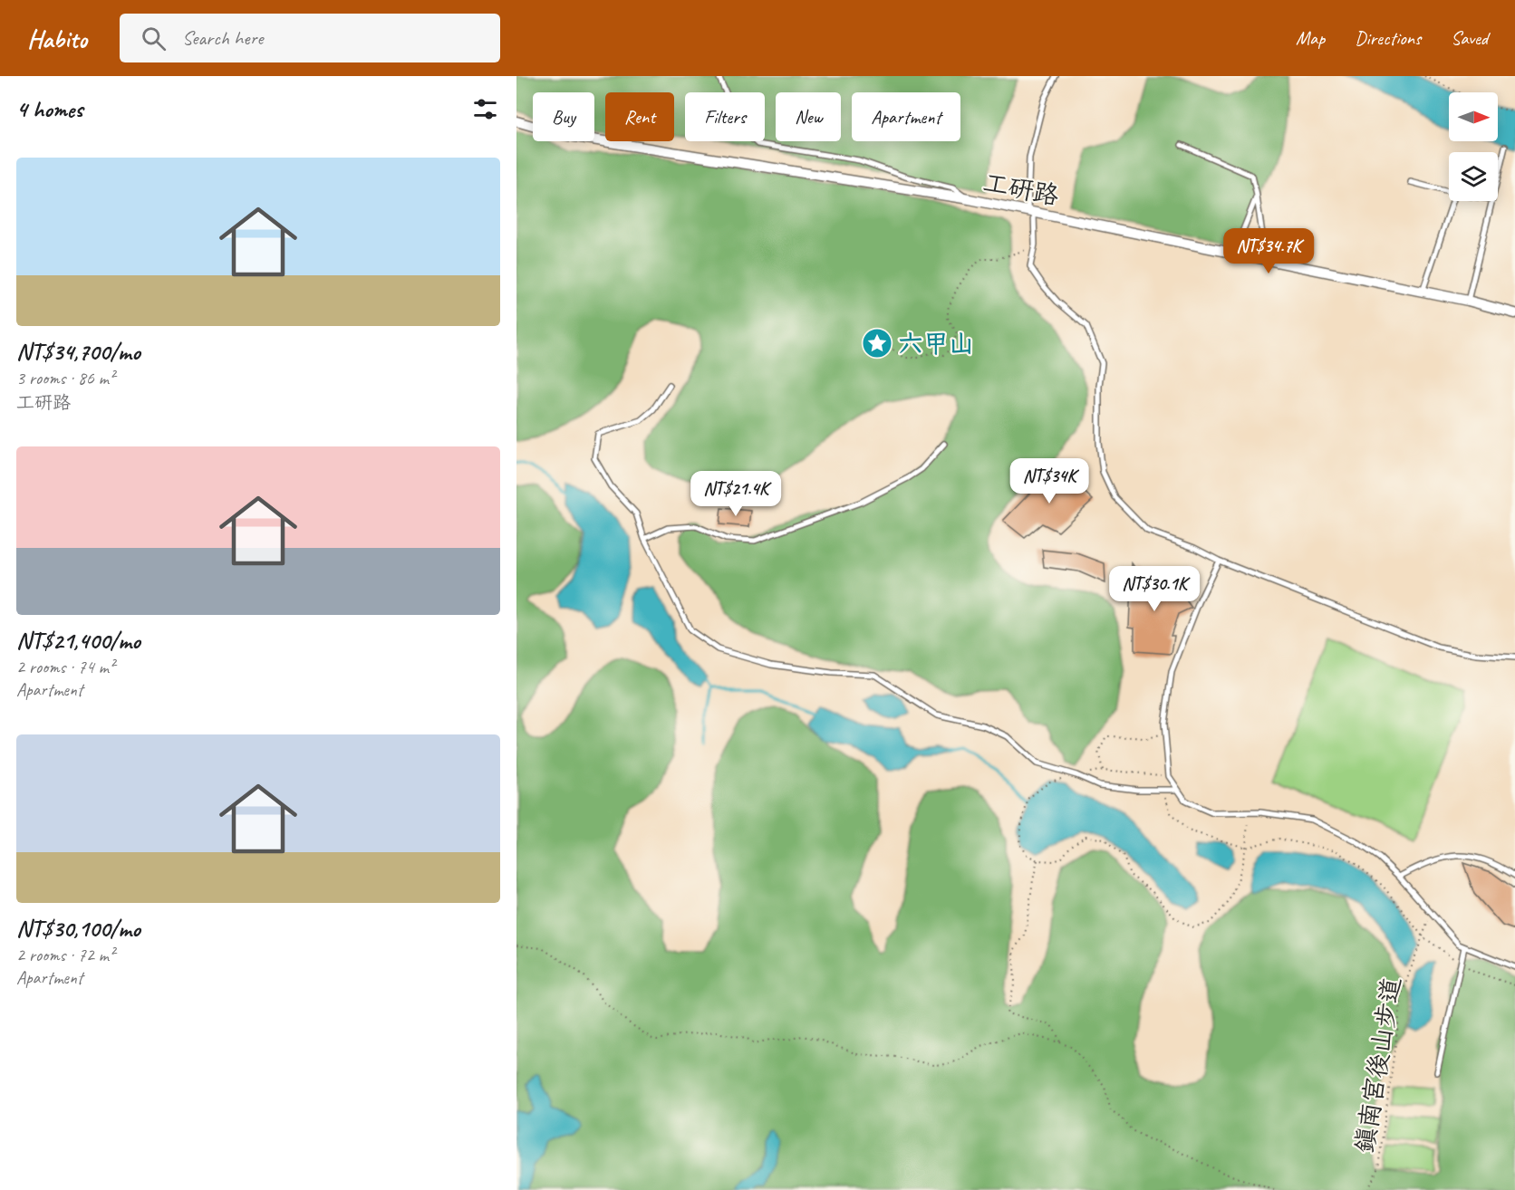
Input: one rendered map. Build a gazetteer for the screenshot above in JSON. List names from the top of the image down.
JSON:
{
  "streets": {
    "street": ["工研路"],
    "path": ["鎮南宮後山步道"]
  },
  "places": {
    "place": ["六甲山"]
  },
  "north": "right",
  "page": {
    "header": "Habito",
    "search": "Search here",
    "nav": ["Map", "Directions", "Saved"],
    "heading": "4 homes",
    "chip": [
      "Buy",
      "Rent",
      "Filters",
      "New",
      "Apartment"
    ],
    "list": [
      {
        "name": "NT$34,700/mo",
        "note": "3 rooms · 86 m² · 工研路"
      },
      {
        "name": "NT$21,400/mo",
        "note": "2 rooms · 74 m² · Apartment"
      },
      {
        "name": "NT$30,100/mo",
        "note": "2 rooms · 72 m² · Apartment"
      }
    ],
    "price": [
      "NT$34.7K",
      "NT$34K",
      "NT$21.4K",
      "NT$30.1K"
    ]
  }
}
